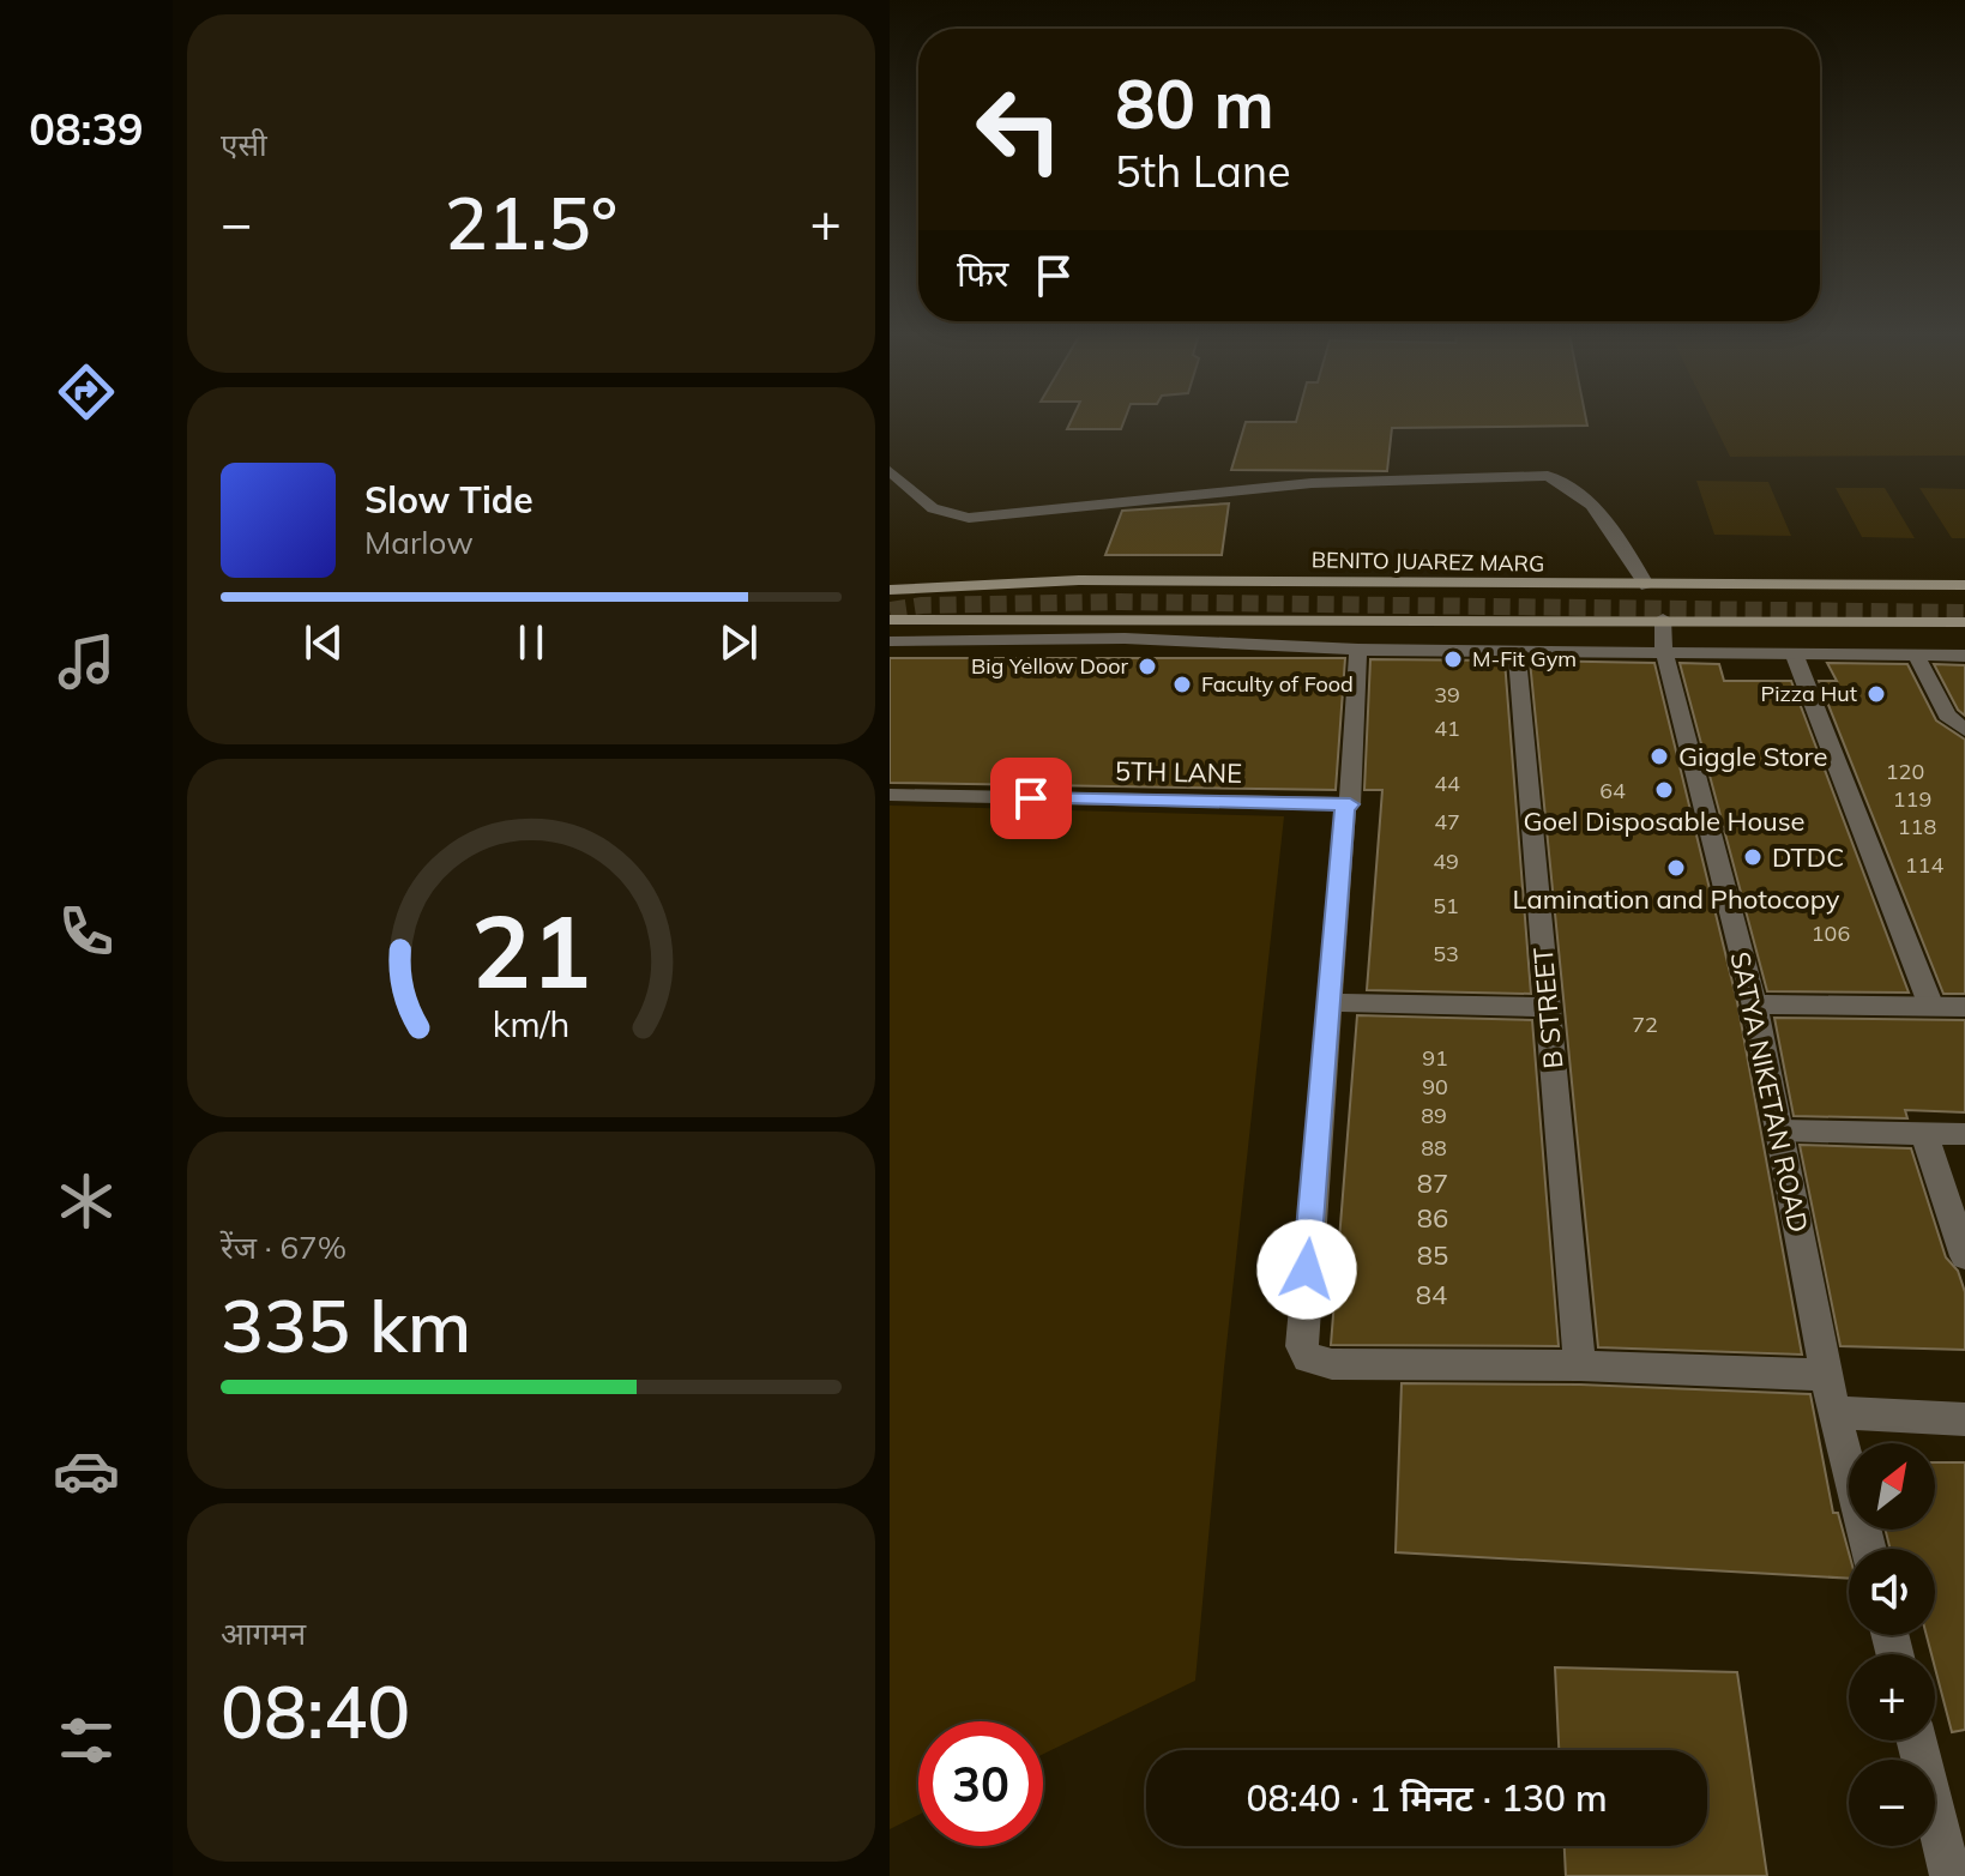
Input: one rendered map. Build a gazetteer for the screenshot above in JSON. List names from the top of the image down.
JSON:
{
  "streets": {
    "street": [
      "BENITO JUAREZ MARG",
      "5TH LANE",
      "B STREET",
      "SATYA NIKETAN ROAD"
    ]
  },
  "places": [
    "M-Fit Gym",
    "Big Yellow Door",
    "Faculty of Food",
    "Pizza Hut",
    "Giggle Store",
    "Goel Disposable House",
    "DTDC",
    "Lamination and Photocopy"
  ],
  "house_numbers": [
    "39",
    "41",
    "120",
    "44",
    "64",
    "119",
    "47",
    "118",
    "49",
    "114",
    "51",
    "106",
    "53",
    "72",
    "91",
    "90",
    "89",
    "88",
    "87",
    "86",
    "85",
    "84"
  ],
  "north": "top right",
  "page": {
    "tabs": "08:39",
    "tile": [
      "एसी",
      ["रेंज · 67%", "335 km"],
      ["आगमन", "08:40"]
    ],
    "turn": ["80 m", "5th Lane"],
    "heat": ["−", "21.5°", "+"],
    "then": "फिर",
    "song": ["Slow Tide", "Marlow"],
    "map_buttons": ["+", "−"],
    "limit": "30",
    "trip": "08:40 · 1 मिनट · 130 m",
    "gauge": ["21", "km/h"]
  }
}
